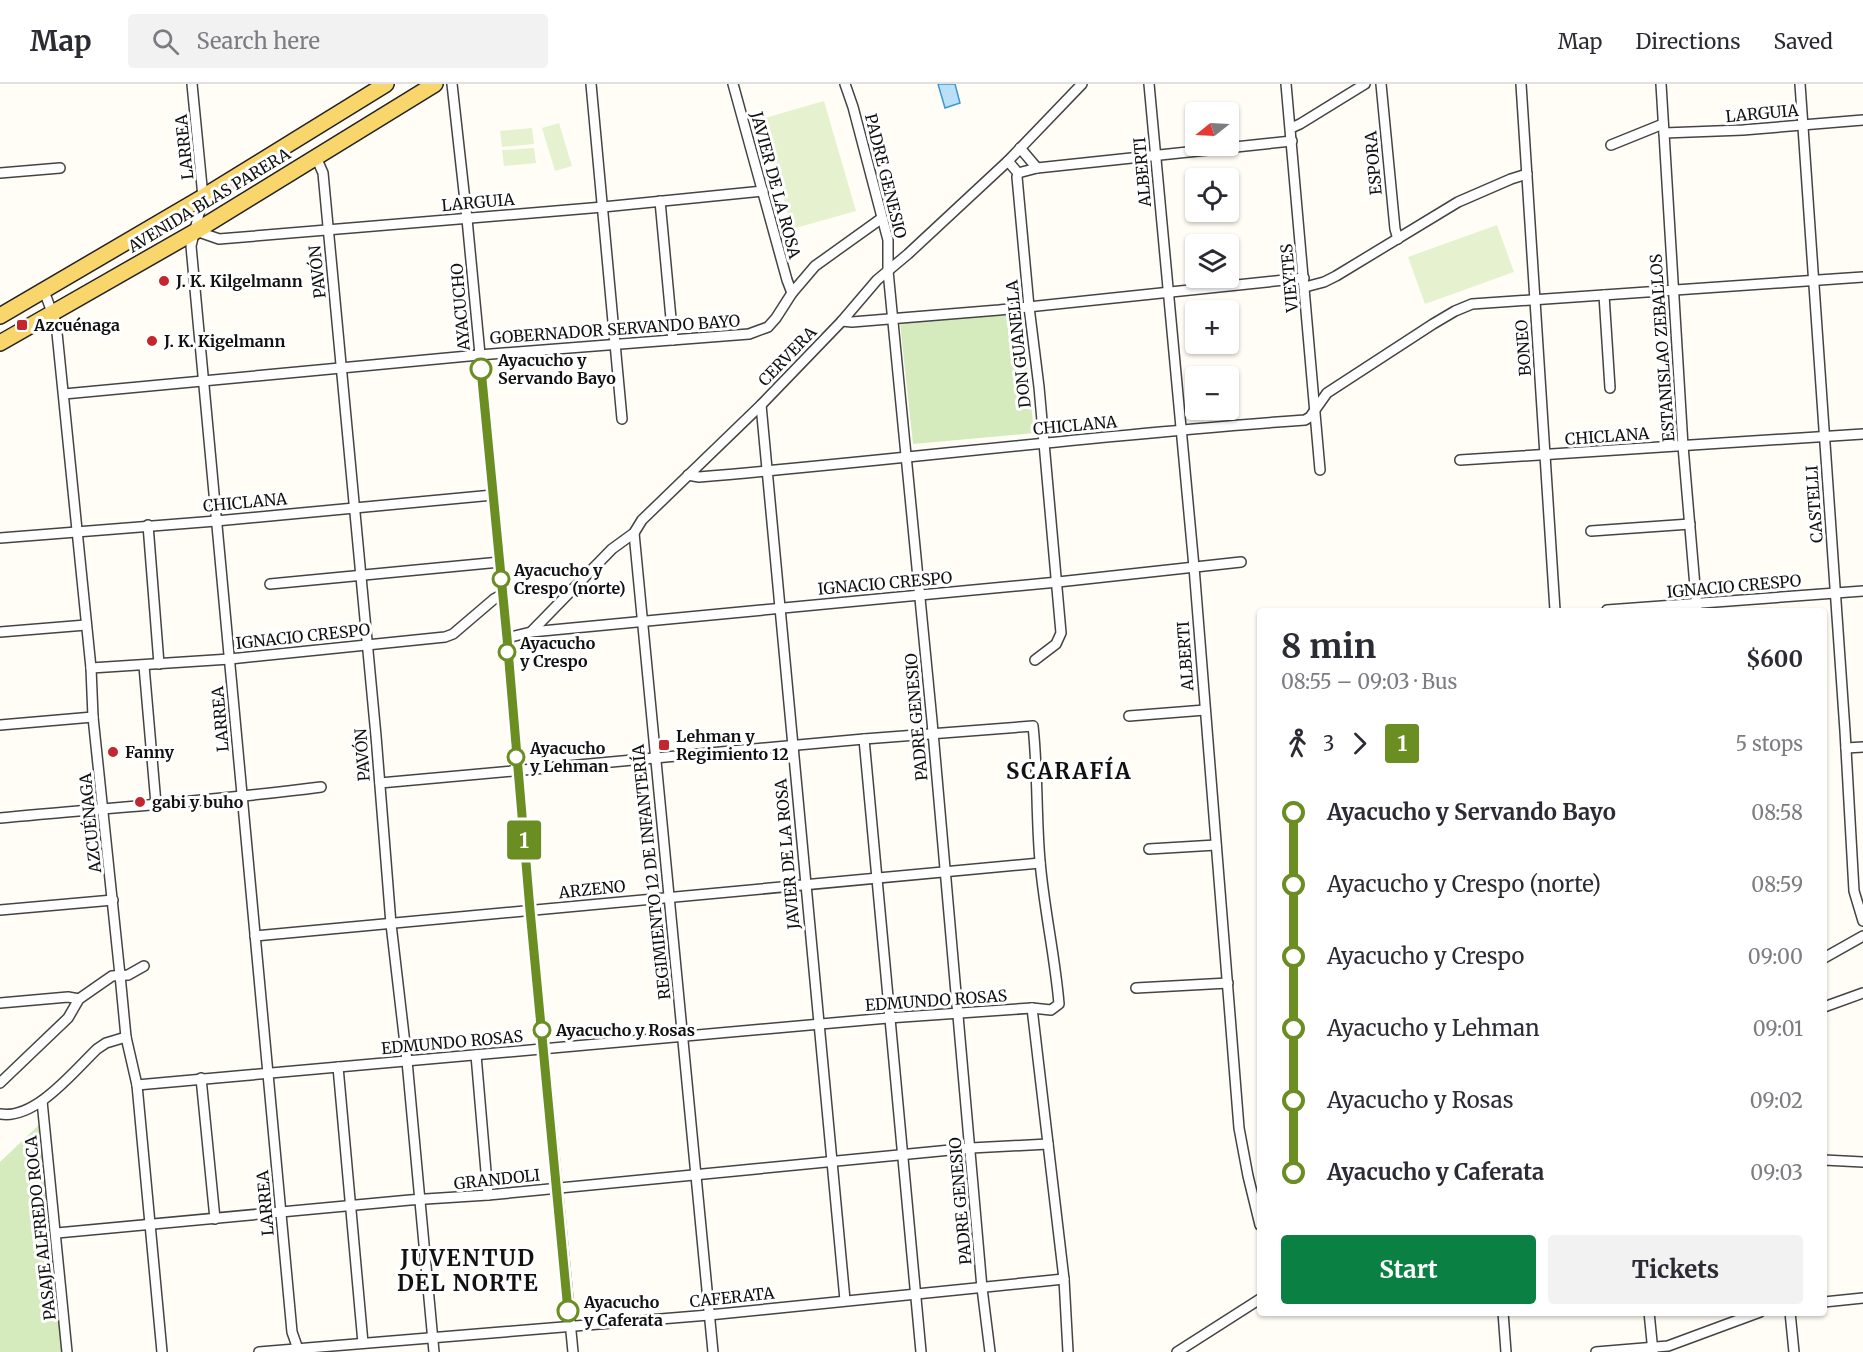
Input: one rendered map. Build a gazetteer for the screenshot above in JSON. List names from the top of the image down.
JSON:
{
  "streets": {
    "main road": ["AVENIDA BLAS PARERA"],
    "street": [
      "LARGUIA",
      "LARREA",
      "ESPORA",
      "ALBERTI",
      "PADRE GENESIO",
      "JAVIER DE LA ROSA",
      "PAVÓN",
      "VIEYTES",
      "AYACUCHO",
      "GOBERNADOR SERVANDO BAYO",
      "DON GUANELLA",
      "BONEO",
      "ESTANISLAO ZEBALLOS",
      "CERVERA",
      "CHICLANA",
      "CASTELLI",
      "IGNACIO CRESPO",
      "AZCUÉNAGA",
      "REGIMIENTO 12 DE INFANTERÍA",
      "ARZENO",
      "EDMUNDO ROSAS",
      "GRANDOLI",
      "PASAJE ALFREDO ROCA",
      "CAFERATA"
    ]
  },
  "crossings": [
    ["LARGUIA", "LARREA"],
    ["LARGUIA", "JAVIER DE LA ROSA"],
    ["LARGUIA", "AVENIDA BLAS PARERA"],
    ["LARGUIA", "PAVÓN"],
    ["LARGUIA", "AYACUCHO"],
    ["LARGUIA", "ESTANISLAO ZEBALLOS"],
    ["LARGUIA", "CASTELLI"],
    ["LARREA", "AVENIDA BLAS PARERA"],
    ["LARREA", "GOBERNADOR SERVANDO BAYO"],
    ["LARREA", "CHICLANA"],
    ["LARREA", "IGNACIO CRESPO"],
    ["LARREA", "ARZENO"],
    ["LARREA", "EDMUNDO ROSAS"],
    ["LARREA", "GRANDOLI"],
    ["LARREA", "CAFERATA"],
    ["ALBERTI", "CHICLANA"],
    ["ALBERTI", "IGNACIO CRESPO"],
    ["PADRE GENESIO", "GOBERNADOR SERVANDO BAYO"],
    ["PADRE GENESIO", "CERVERA"],
    ["PADRE GENESIO", "CHICLANA"],
    ["PADRE GENESIO", "IGNACIO CRESPO"],
    ["PADRE GENESIO", "ARZENO"],
    ["PADRE GENESIO", "EDMUNDO ROSAS"],
    ["PADRE GENESIO", "GRANDOLI"],
    ["PADRE GENESIO", "CAFERATA"],
    ["JAVIER DE LA ROSA", "GOBERNADOR SERVANDO BAYO"],
    ["JAVIER DE LA ROSA", "CERVERA"],
    ["JAVIER DE LA ROSA", "CHICLANA"],
    ["JAVIER DE LA ROSA", "IGNACIO CRESPO"],
    ["JAVIER DE LA ROSA", "ARZENO"],
    ["JAVIER DE LA ROSA", "EDMUNDO ROSAS"],
    ["JAVIER DE LA ROSA", "GRANDOLI"],
    ["JAVIER DE LA ROSA", "CAFERATA"],
    ["AVENIDA BLAS PARERA", "PAVÓN"],
    ["AVENIDA BLAS PARERA", "AZCUÉNAGA"],
    ["PAVÓN", "GOBERNADOR SERVANDO BAYO"],
    ["PAVÓN", "CHICLANA"],
    ["PAVÓN", "IGNACIO CRESPO"],
    ["PAVÓN", "ARZENO"],
    ["PAVÓN", "EDMUNDO ROSAS"],
    ["PAVÓN", "GRANDOLI"],
    ["PAVÓN", "CAFERATA"],
    ["VIEYTES", "CHICLANA"],
    ["AYACUCHO", "GOBERNADOR SERVANDO BAYO"],
    ["AYACUCHO", "CHICLANA"],
    ["AYACUCHO", "IGNACIO CRESPO"],
    ["AYACUCHO", "ARZENO"],
    ["AYACUCHO", "EDMUNDO ROSAS"],
    ["AYACUCHO", "GRANDOLI"],
    ["AYACUCHO", "CAFERATA"],
    ["GOBERNADOR SERVANDO BAYO", "AZCUÉNAGA"],
    ["DON GUANELLA", "CHICLANA"],
    ["DON GUANELLA", "IGNACIO CRESPO"],
    ["BONEO", "CHICLANA"],
    ["ESTANISLAO ZEBALLOS", "CHICLANA"],
    ["ESTANISLAO ZEBALLOS", "IGNACIO CRESPO"],
    ["CERVERA", "CHICLANA"],
    ["CERVERA", "IGNACIO CRESPO"],
    ["CERVERA", "REGIMIENTO 12 DE INFANTERÍA"],
    ["CHICLANA", "CASTELLI"],
    ["CHICLANA", "AZCUÉNAGA"],
    ["CASTELLI", "IGNACIO CRESPO"],
    ["IGNACIO CRESPO", "AZCUÉNAGA"],
    ["IGNACIO CRESPO", "REGIMIENTO 12 DE INFANTERÍA"],
    ["AZCUÉNAGA", "EDMUNDO ROSAS"],
    ["AZCUÉNAGA", "GRANDOLI"],
    ["REGIMIENTO 12 DE INFANTERÍA", "ARZENO"],
    ["REGIMIENTO 12 DE INFANTERÍA", "EDMUNDO ROSAS"],
    ["REGIMIENTO 12 DE INFANTERÍA", "GRANDOLI"],
    ["REGIMIENTO 12 DE INFANTERÍA", "CAFERATA"],
    ["ARZENO", "EDMUNDO ROSAS"],
    ["GRANDOLI", "PASAJE ALFREDO ROCA"]
  ],
  "districts": ["SCARAFÍA", "JUVENTUD DEL NORTE"],
  "places": {
    "other": [
      "J. K. Kilgelmann",
      "J. K. Kigelmann",
      "Ayacucho y Servando Bayo",
      "Ayacucho y Crespo (norte)",
      "Ayacucho y Crespo",
      "Fanny",
      "Ayacucho y Lehman",
      "gabi y buho",
      "Ayacucho y Rosas",
      "Ayacucho y Caferata"
    ],
    "transit": ["Azcuénaga", "Lehman y Regimiento 12"]
  },
  "lines": ["bus line 1"],
  "north": "left",
  "page": {
    "header": "Map",
    "search": "Search here",
    "nav": ["Map", "Directions", "Saved"],
    "on_map": "1",
    "map_buttons": ["+", "−"],
    "heading": ["8 min", "08:55 – 09:03 · Bus", "$600"],
    "legs": ["3", "1", "5 stops"],
    "list": [
      {
        "name": "Ayacucho y Servando Bayo",
        "value": "08:58"
      },
      {
        "name": "Ayacucho y Crespo (norte)",
        "value": "08:59"
      },
      {
        "name": "Ayacucho y Crespo",
        "value": "09:00"
      },
      {
        "name": "Ayacucho y Lehman",
        "value": "09:01"
      },
      {
        "name": "Ayacucho y Rosas",
        "value": "09:02"
      },
      {
        "name": "Ayacucho y Caferata",
        "value": "09:03"
      }
    ],
    "buttons": ["Start", "Tickets"]
  }
}
